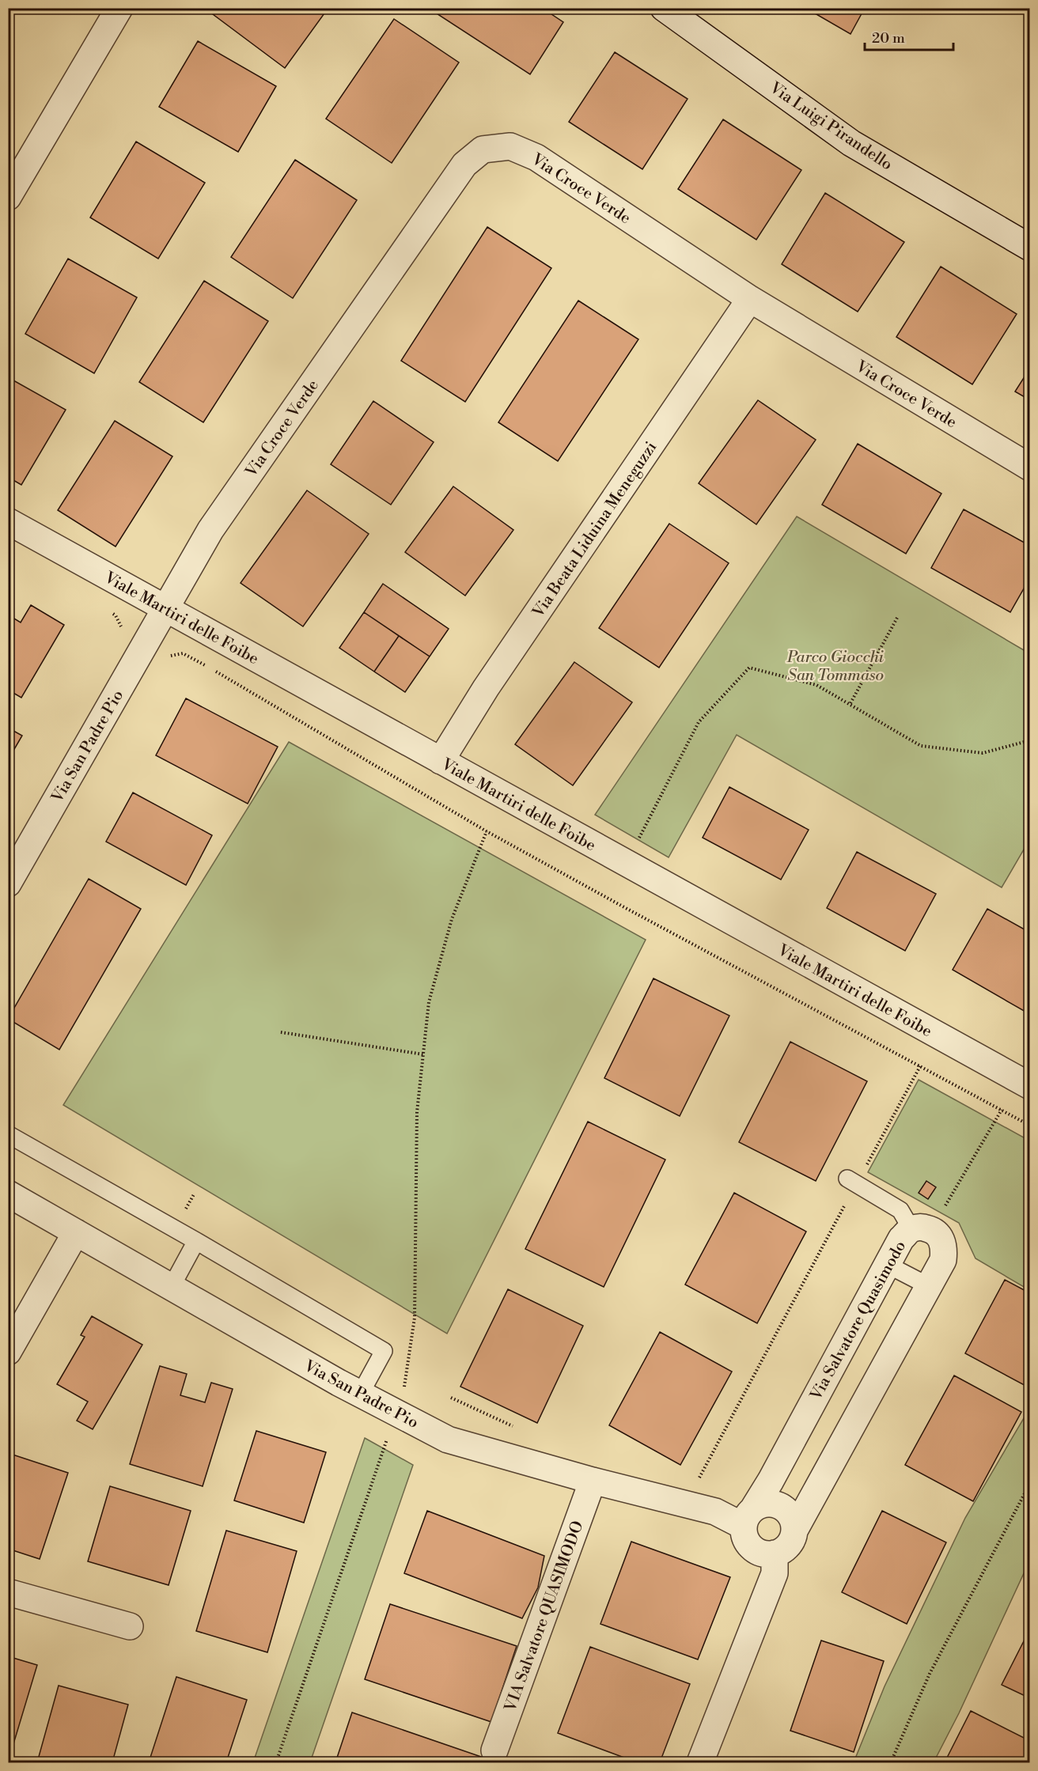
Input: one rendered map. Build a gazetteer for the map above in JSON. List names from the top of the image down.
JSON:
{
  "streets": {
    "street": [
      "Via Luigi Pirandello",
      "Via Croce Verde",
      "Via Beata Liduina Meneguzzi",
      "Viale Martiri delle Foibe",
      "Via San Padre Pio",
      "Via Salvatore Quasimodo",
      "VIA Salvatore QUASIMODO"
    ]
  },
  "crossings": [
    ["Via Croce Verde", "Via Beata Liduina Meneguzzi"],
    ["Via Croce Verde", "Viale Martiri delle Foibe"],
    ["Via Croce Verde", "Via San Padre Pio"],
    ["Via Beata Liduina Meneguzzi", "Viale Martiri delle Foibe"],
    ["Viale Martiri delle Foibe", "Via San Padre Pio"],
    ["Via San Padre Pio", "Via Salvatore Quasimodo"],
    ["Via San Padre Pio", "VIA Salvatore QUASIMODO"]
  ],
  "parks": ["Parco Giocchi San Tommaso"],
  "scale_bar": "20 m"
}
